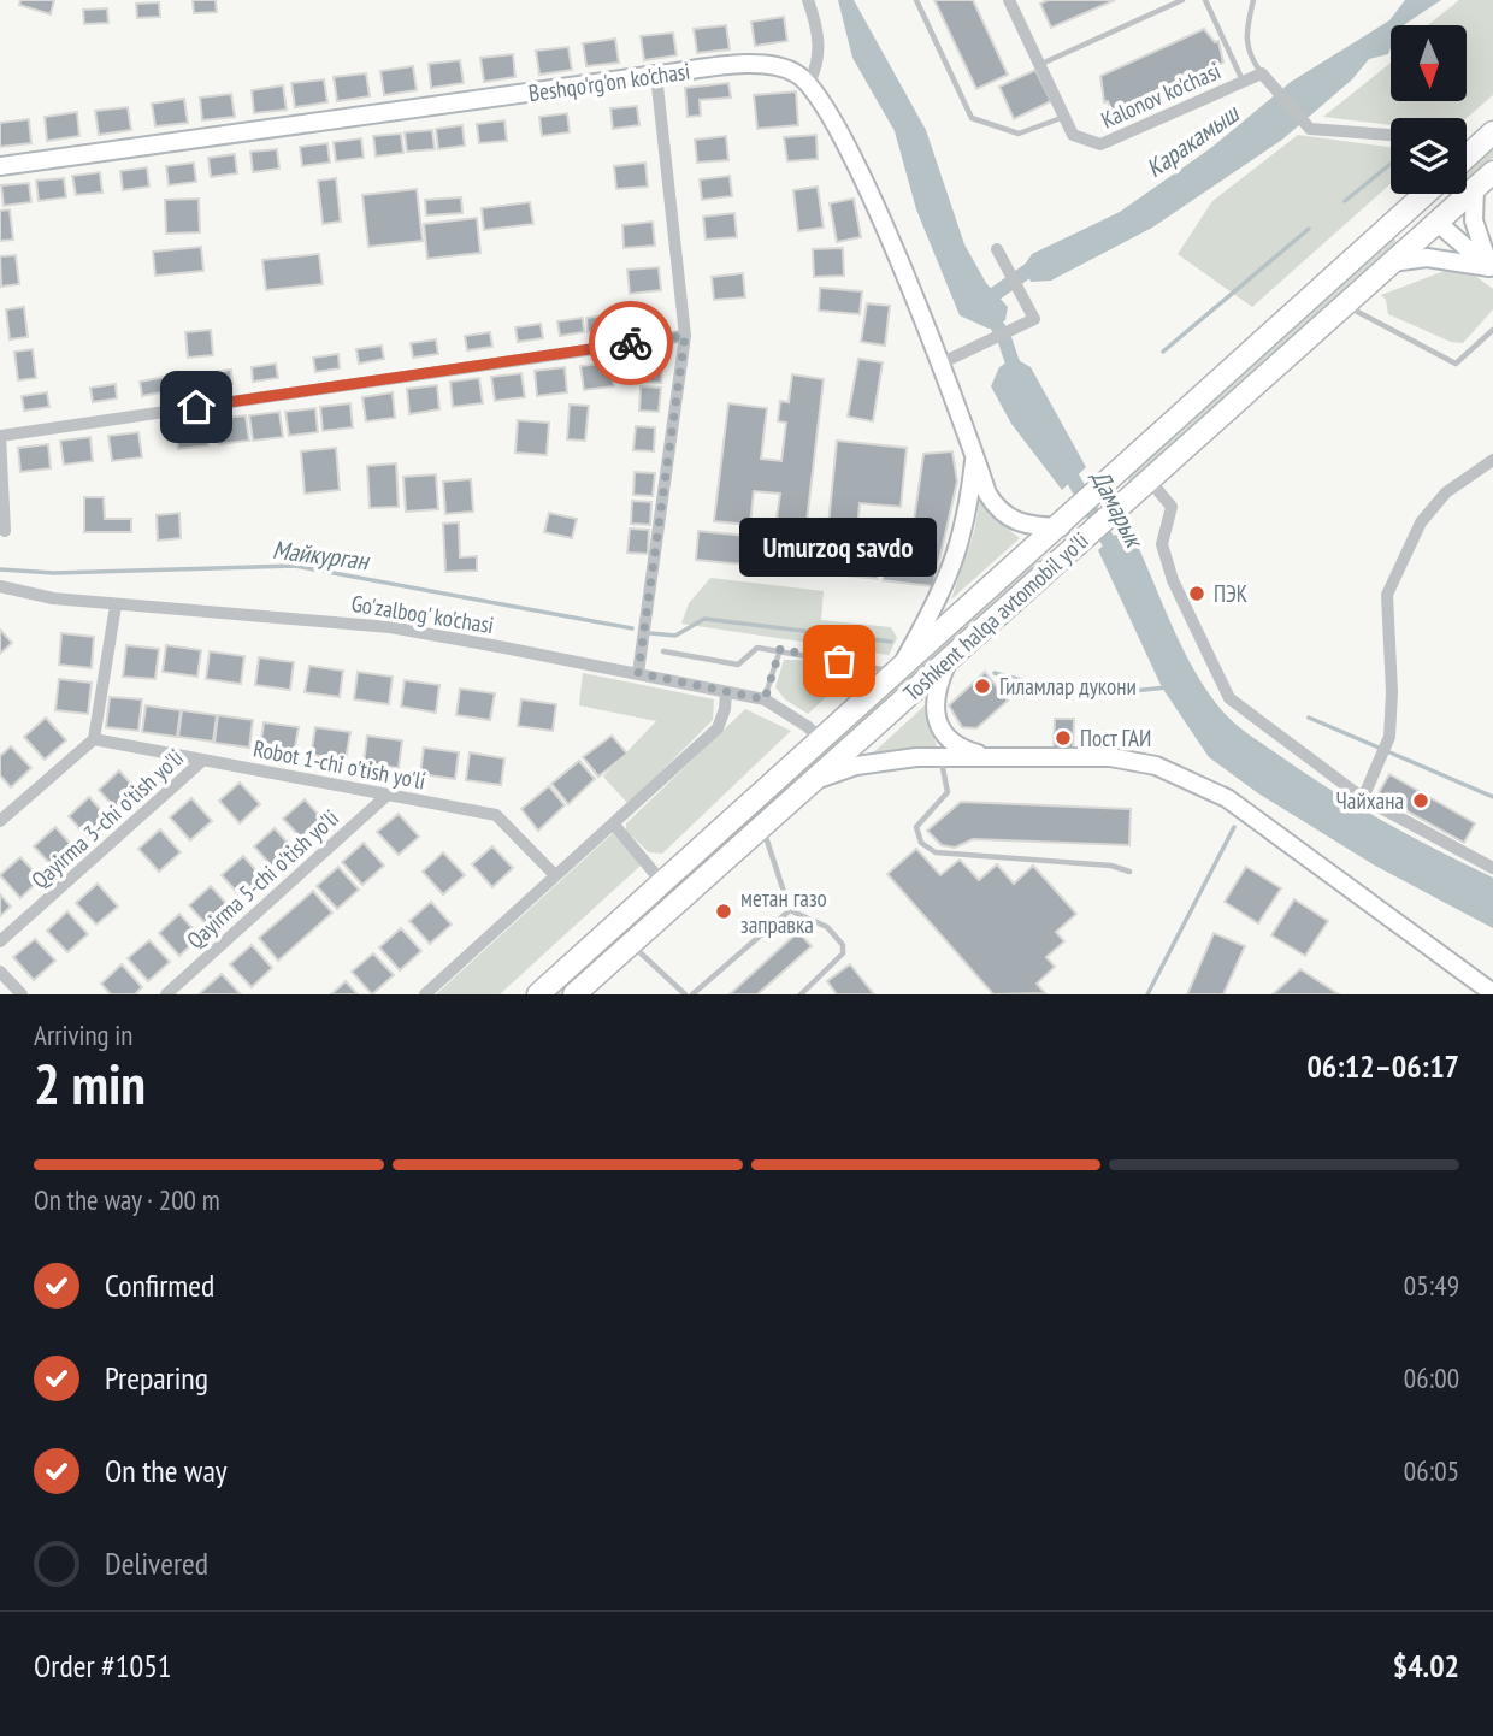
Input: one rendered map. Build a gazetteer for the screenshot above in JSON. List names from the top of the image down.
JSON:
{
  "streets": {
    "highway": ["Toshkent halqa avtomobil yo'li"],
    "main road": ["Beshqo'rg'on ko'chasi"],
    "street": [
      "Kalonov ko'chasi",
      "Go'zalbog' ko'chasi",
      "Robot 1-chi o'tish yo'li",
      "Qayirma 3-chi o'tish yo'li",
      "Qayirma 5-chi o'tish yo'li"
    ]
  },
  "crossings": [
    ["Go'zalbog' ko'chasi", "Toshkent halqa avtomobil yo'li"],
    ["Robot 1-chi o'tish yo'li", "Qayirma 3-chi o'tish yo'li"],
    ["Robot 1-chi o'tish yo'li", "Qayirma 5-chi o'tish yo'li"]
  ],
  "water": ["Каракамыш", "Дамарык", "Майкурган"],
  "places": [
    "ПЭК",
    "Umurzoq savdo",
    "Гиламлар дукони",
    "Пост ГАИ",
    "Чайхана",
    "метан газо заправка"
  ],
  "north": "bottom",
  "page": {
    "bubble": "Umurzoq savdo",
    "heading": ["2 min", "Arriving in", "06:12–06:17"],
    "panel": ["Order #1051", "$4.02"],
    "bar": "On the way · 200 m",
    "list": [
      ["Confirmed", "05:49"],
      ["Preparing", "06:00"],
      ["On the way", "06:05"],
      "Delivered"
    ]
  }
}
